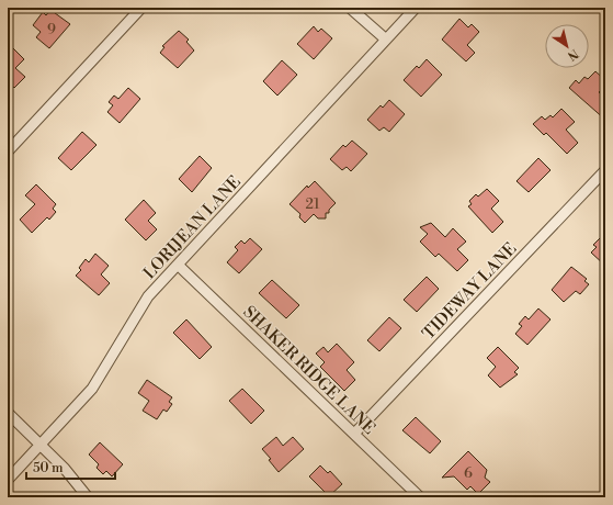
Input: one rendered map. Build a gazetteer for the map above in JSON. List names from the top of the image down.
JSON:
{
  "streets": {
    "street": ["LORIJEAN LANE", "TIDEWAY LANE", "SHAKER RIDGE LANE"]
  },
  "crossings": [
    ["LORIJEAN LANE", "SHAKER RIDGE LANE"],
    ["TIDEWAY LANE", "SHAKER RIDGE LANE"]
  ],
  "house_numbers": ["9", "21", "6"],
  "scale_bar": "50 m",
  "north": "bottom right"
}
